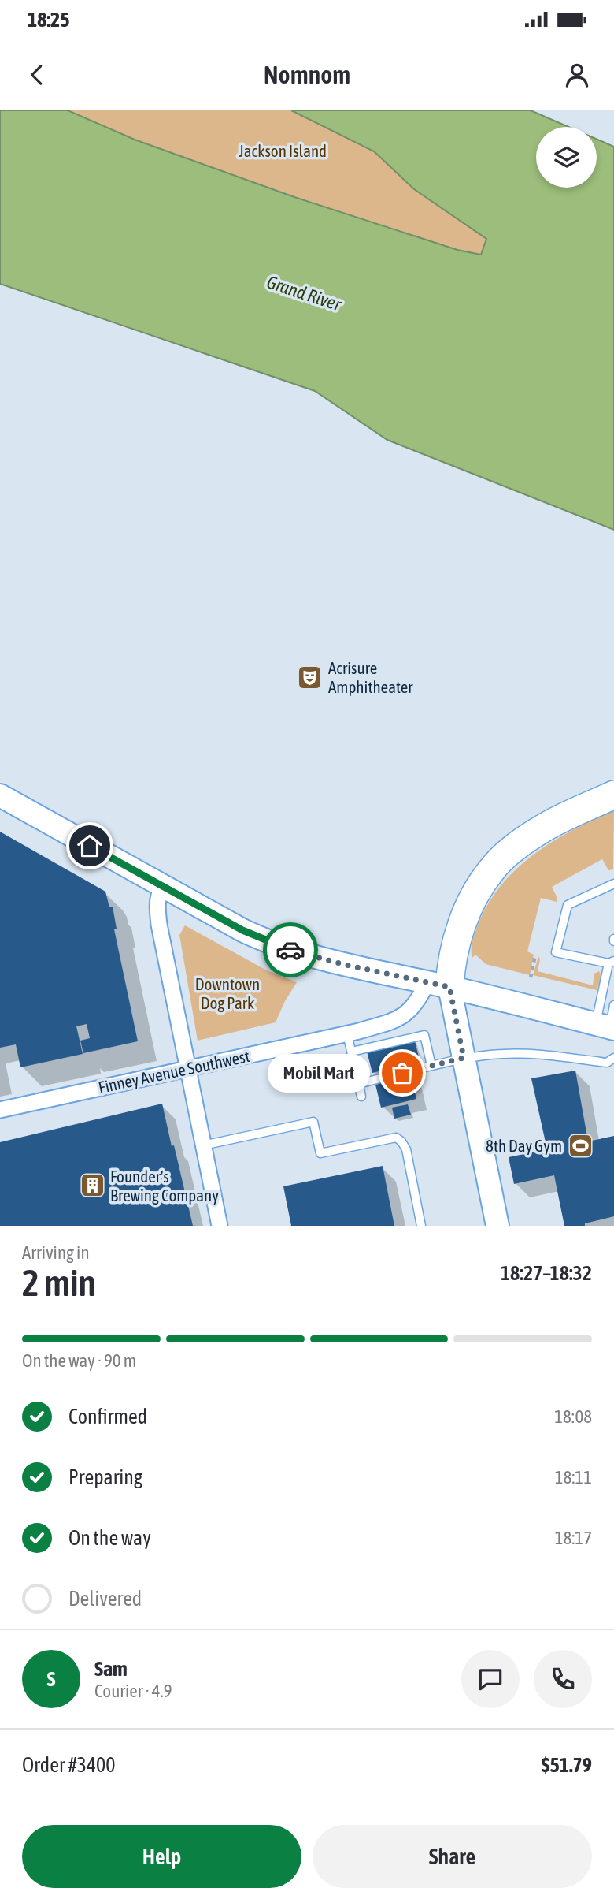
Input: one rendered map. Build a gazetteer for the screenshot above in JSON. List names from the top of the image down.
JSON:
{
  "streets": {
    "street": ["Finney Avenue Southwest"]
  },
  "water": ["Grand River"],
  "parks": ["Jackson Island", "Downtown Dog Park"],
  "places": {
    "theatre": ["Acrisure Amphitheater"],
    "other": ["Mobil Mart"],
    "sports": ["8th Day Gym"],
    "building": ["Founder's Brewing Company"]
  },
  "page": {
    "status": "18:25",
    "header": "Nomnom",
    "bubble": "Mobil Mart",
    "heading": ["2 min", "Arriving in", "18:27–18:32"],
    "panel": [
      "Sam",
      "Courier · 4.9",
      "Order #3400",
      "$51.79"
    ],
    "bar": "On the way · 90 m",
    "list": [
      ["Confirmed", "18:08"],
      ["Preparing", "18:11"],
      ["On the way", "18:17"],
      "Delivered"
    ],
    "round": "S",
    "buttons": ["Help", "Share"]
  }
}
